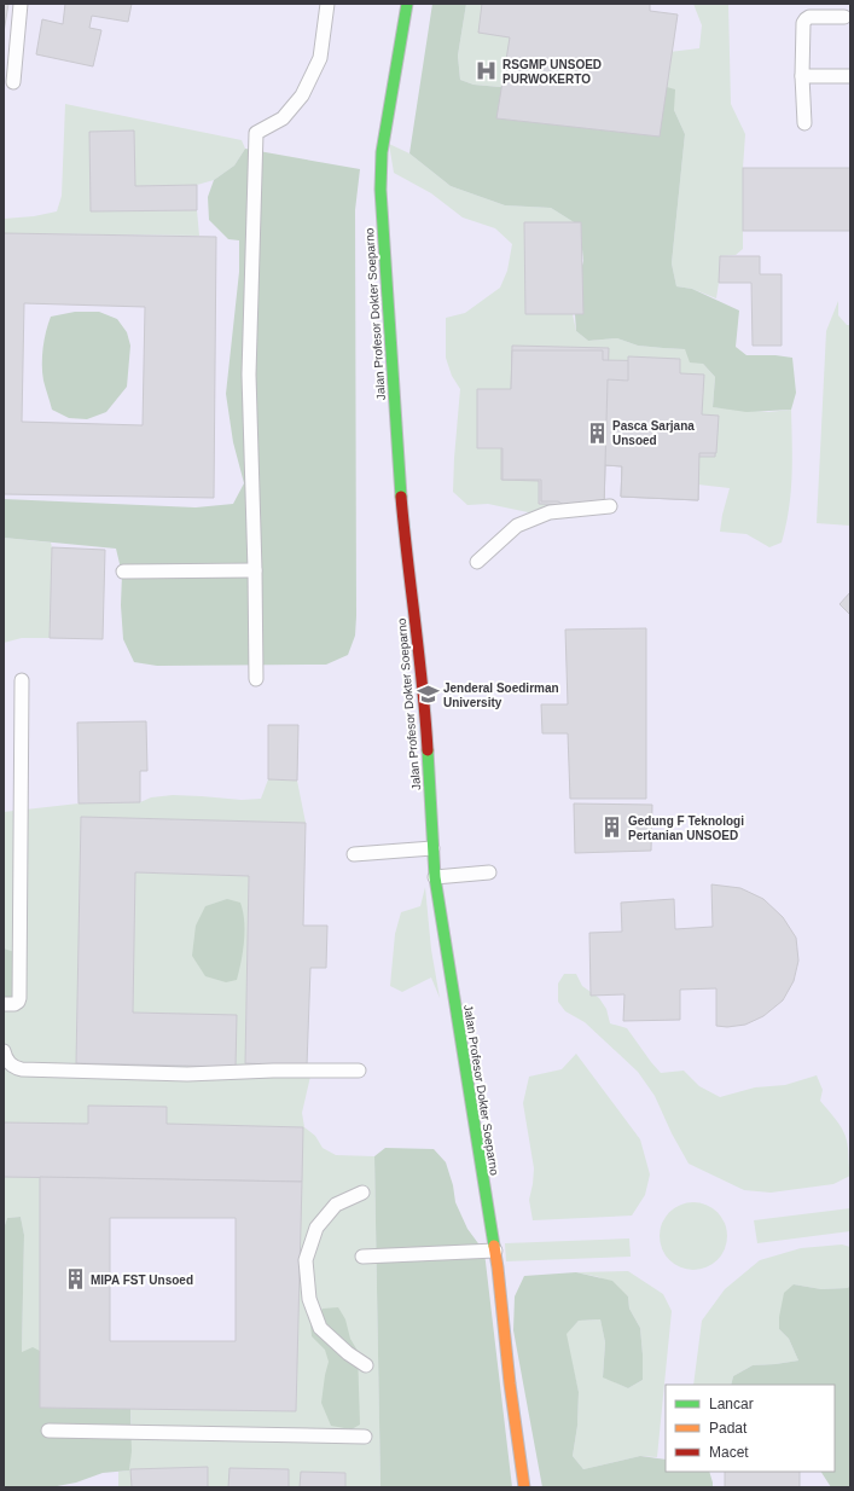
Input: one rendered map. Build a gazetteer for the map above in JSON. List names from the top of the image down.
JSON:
{
  "streets": {
    "street": ["Jalan Profesor Dokter Soeparno"]
  },
  "places": {
    "hospital": ["RSGMP UNSOED PURWOKERTO"],
    "building": ["Pasca Sarjana Unsoed", "Gedung F Teknologi Pertanian UNSOED", "MIPA FST Unsoed"],
    "school or university": ["Jenderal Soedirman University"]
  },
  "legend": ["Lancar", "Padat", "Macet"]
}
